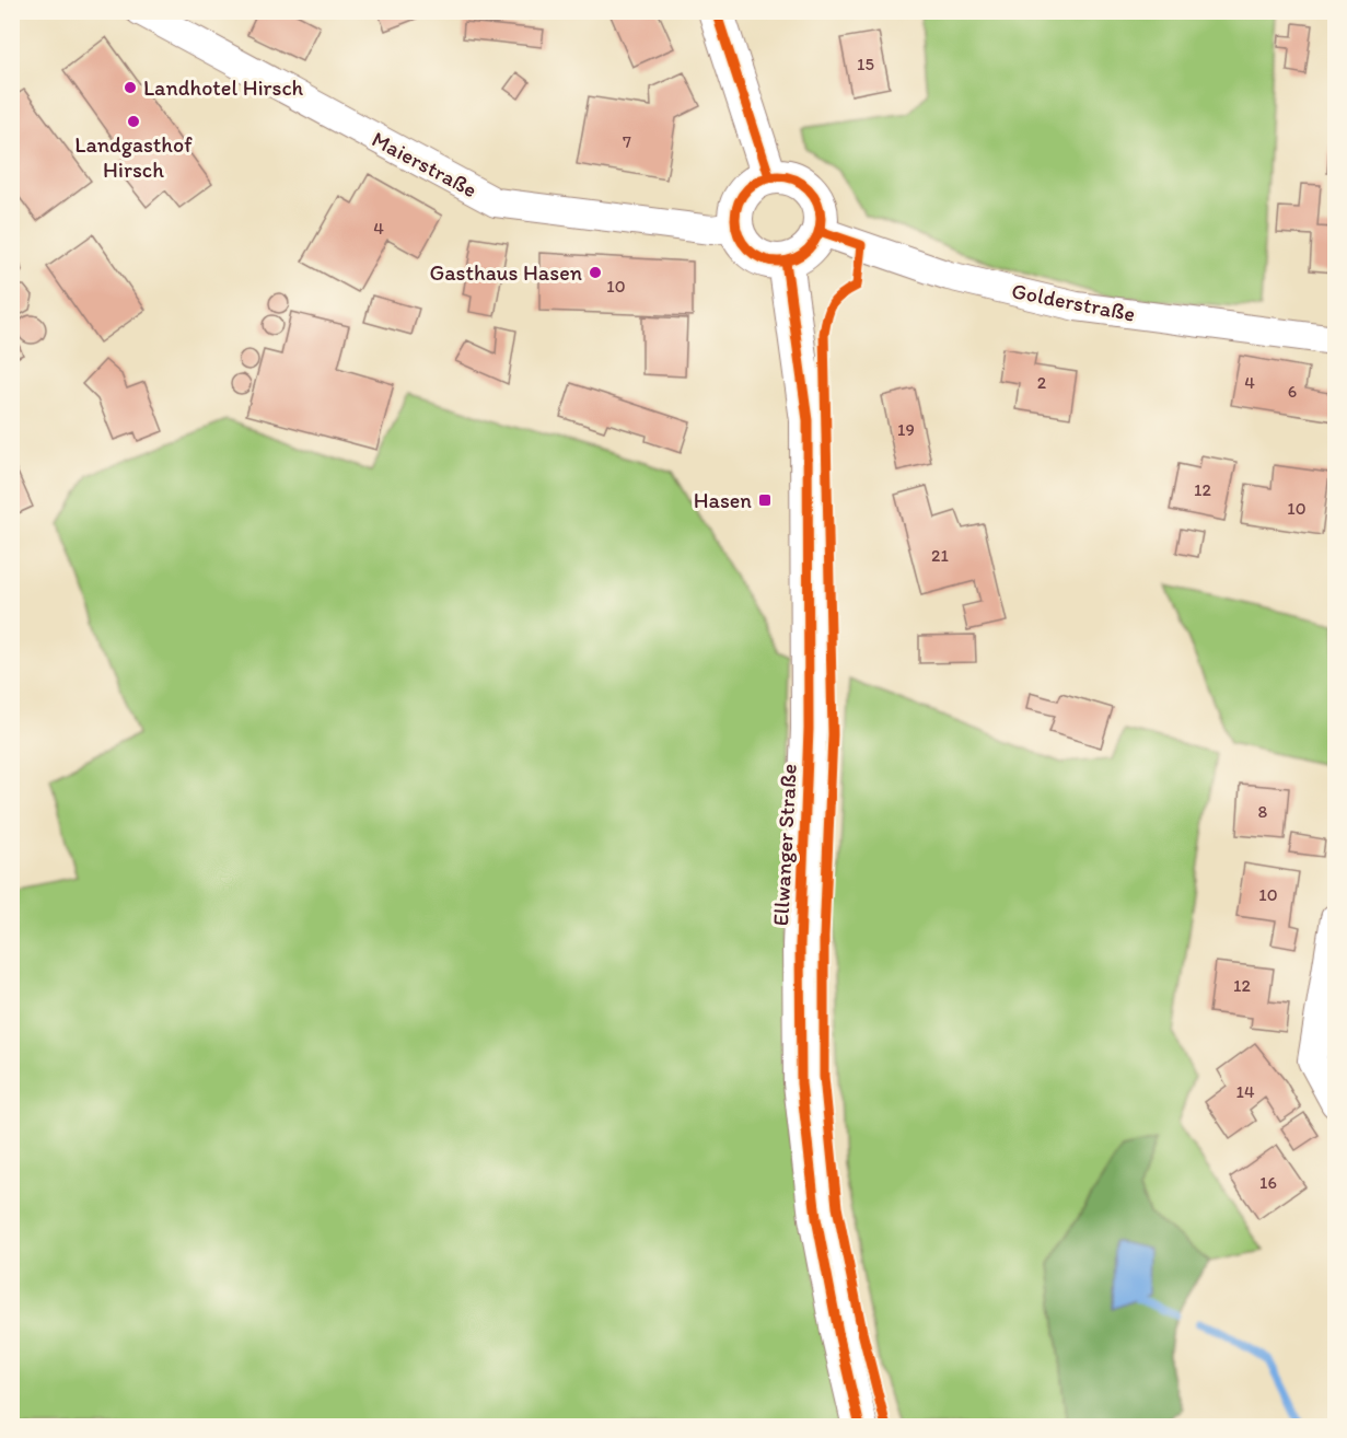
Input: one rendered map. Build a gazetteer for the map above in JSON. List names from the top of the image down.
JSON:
{
  "streets": {
    "street": ["Maierstraße", "Golderstraße", "Ellwanger Straße"]
  },
  "crossings": [
    ["Maierstraße", "Golderstraße"],
    ["Maierstraße", "Ellwanger Straße"],
    ["Golderstraße", "Ellwanger Straße"]
  ],
  "places": {
    "other": ["Landhotel Hirsch", "Landgasthof Hirsch", "Gasthaus Hasen"],
    "transit": ["Hasen"]
  },
  "house_numbers": [
    "15",
    "7",
    "4",
    "10",
    "2",
    "4",
    "6",
    "19",
    "12",
    "10",
    "21",
    "8",
    "10",
    "12",
    "14",
    "16"
  ]
}
